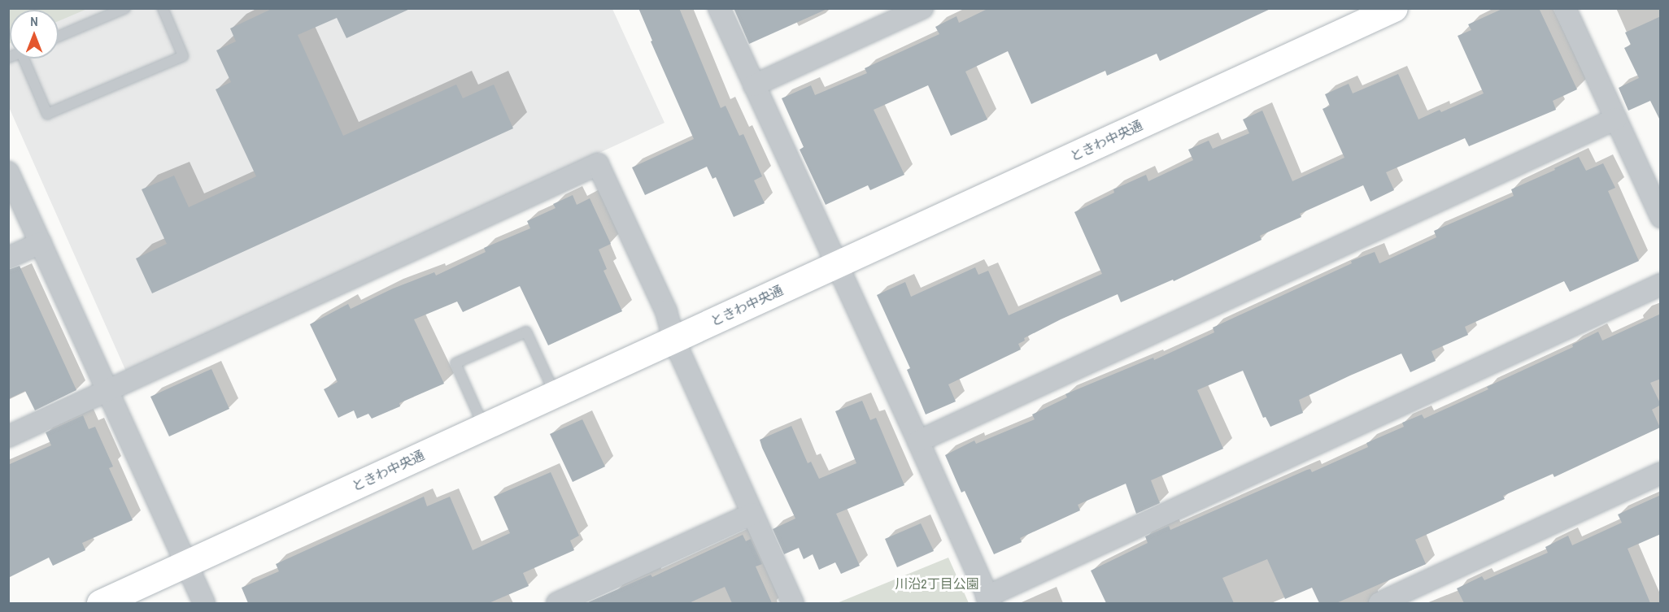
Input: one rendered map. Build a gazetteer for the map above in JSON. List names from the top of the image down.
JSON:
{
  "streets": {
    "street": ["ときわ中央通"]
  },
  "parks": ["川沿2丁目公園"],
  "north": "top"
}
